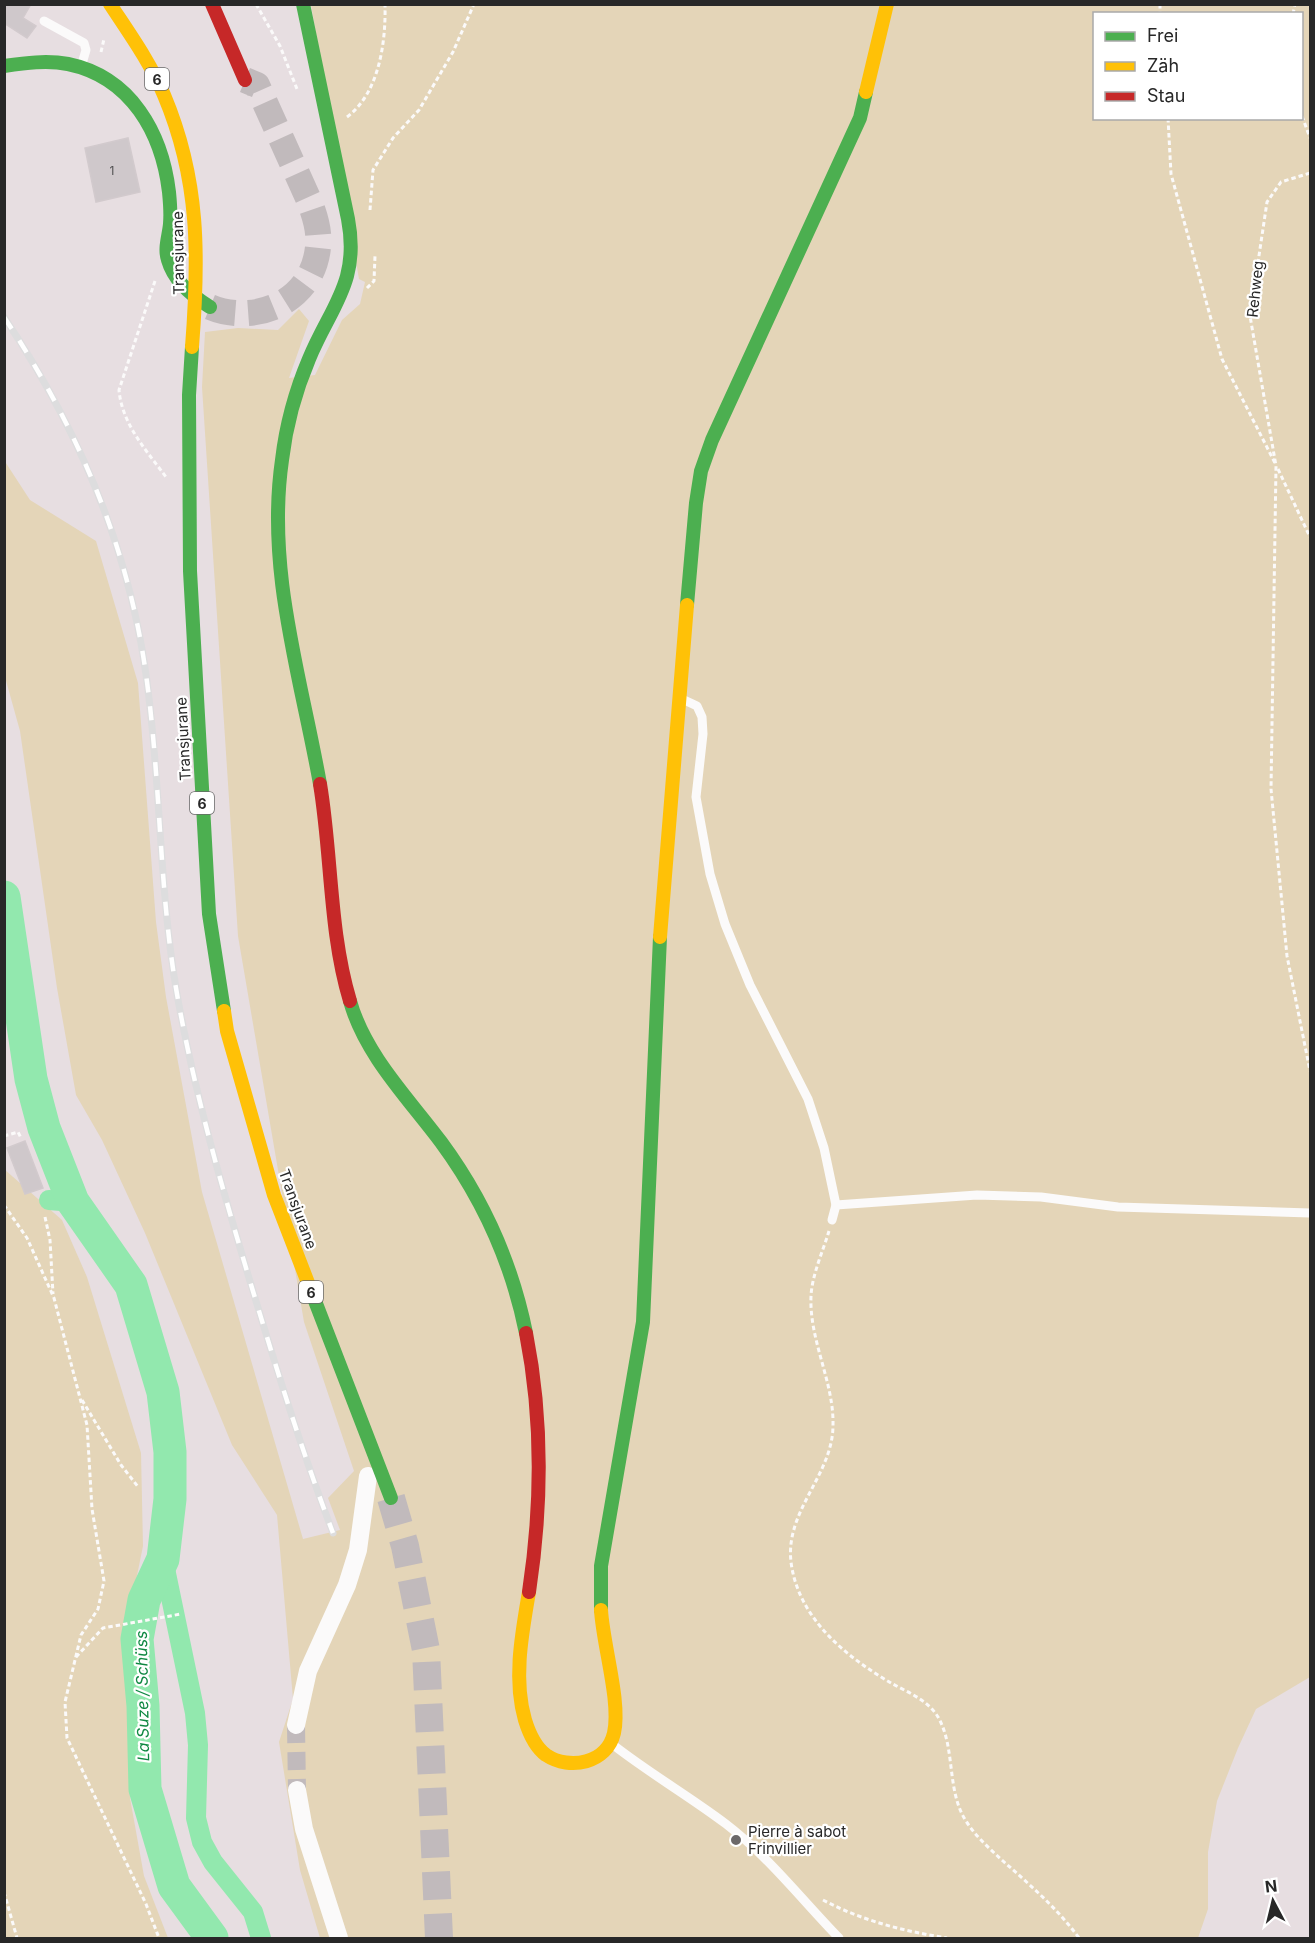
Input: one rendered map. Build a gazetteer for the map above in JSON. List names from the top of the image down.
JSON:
{
  "streets": {
    "street": ["6", "Transjurane"],
    "path": ["Rehweg"]
  },
  "water": ["La Suze / Schüss"],
  "places": ["Pierre à sabot Frinvillier"],
  "house_numbers": ["1"],
  "legend": ["Frei", "Zäh", "Stau"],
  "north": "top"
}
